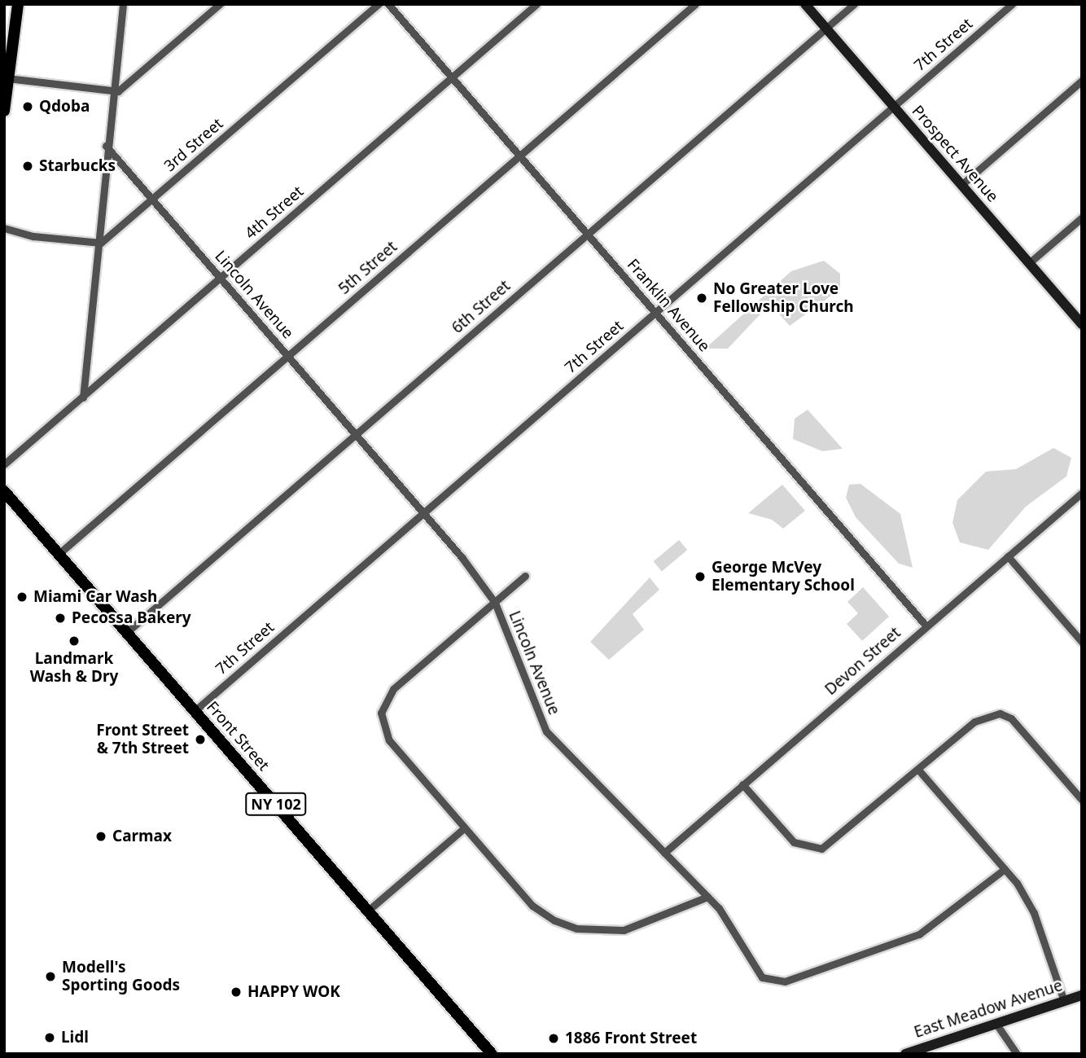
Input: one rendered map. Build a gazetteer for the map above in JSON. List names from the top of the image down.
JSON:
{
  "streets": {
    "main road": ["Front Street", "NY 102"],
    "street": [
      "7th Street",
      "3rd Street",
      "Prospect Avenue",
      "4th Street",
      "5th Street",
      "Lincoln Avenue",
      "Franklin Avenue",
      "6th Street",
      "Devon Street",
      "East Meadow Avenue"
    ]
  },
  "crossings": [
    ["7th Street", "Prospect Avenue"],
    ["7th Street", "Lincoln Avenue"],
    ["7th Street", "Franklin Avenue"],
    ["7th Street", "Front Street"],
    ["3rd Street", "Lincoln Avenue"],
    ["Prospect Avenue", "6th Street"],
    ["4th Street", "Lincoln Avenue"],
    ["4th Street", "Franklin Avenue"],
    ["5th Street", "Lincoln Avenue"],
    ["5th Street", "Franklin Avenue"],
    ["5th Street", "Front Street"],
    ["Lincoln Avenue", "6th Street"],
    ["Lincoln Avenue", "Devon Street"],
    ["Franklin Avenue", "6th Street"],
    ["Franklin Avenue", "Devon Street"],
    ["6th Street", "Front Street"]
  ],
  "places": [
    "Qdoba",
    "Starbucks",
    "No Greater Love Fellowship Church",
    "George McVey Elementary School",
    "Miami Car Wash",
    "Pecossa Bakery",
    "Landmark Wash & Dry",
    "Front Street & 7th Street",
    "Carmax",
    "Modell's Sporting Goods",
    "HAPPY WOK",
    "Lidl",
    "1886 Front Street"
  ]
}
